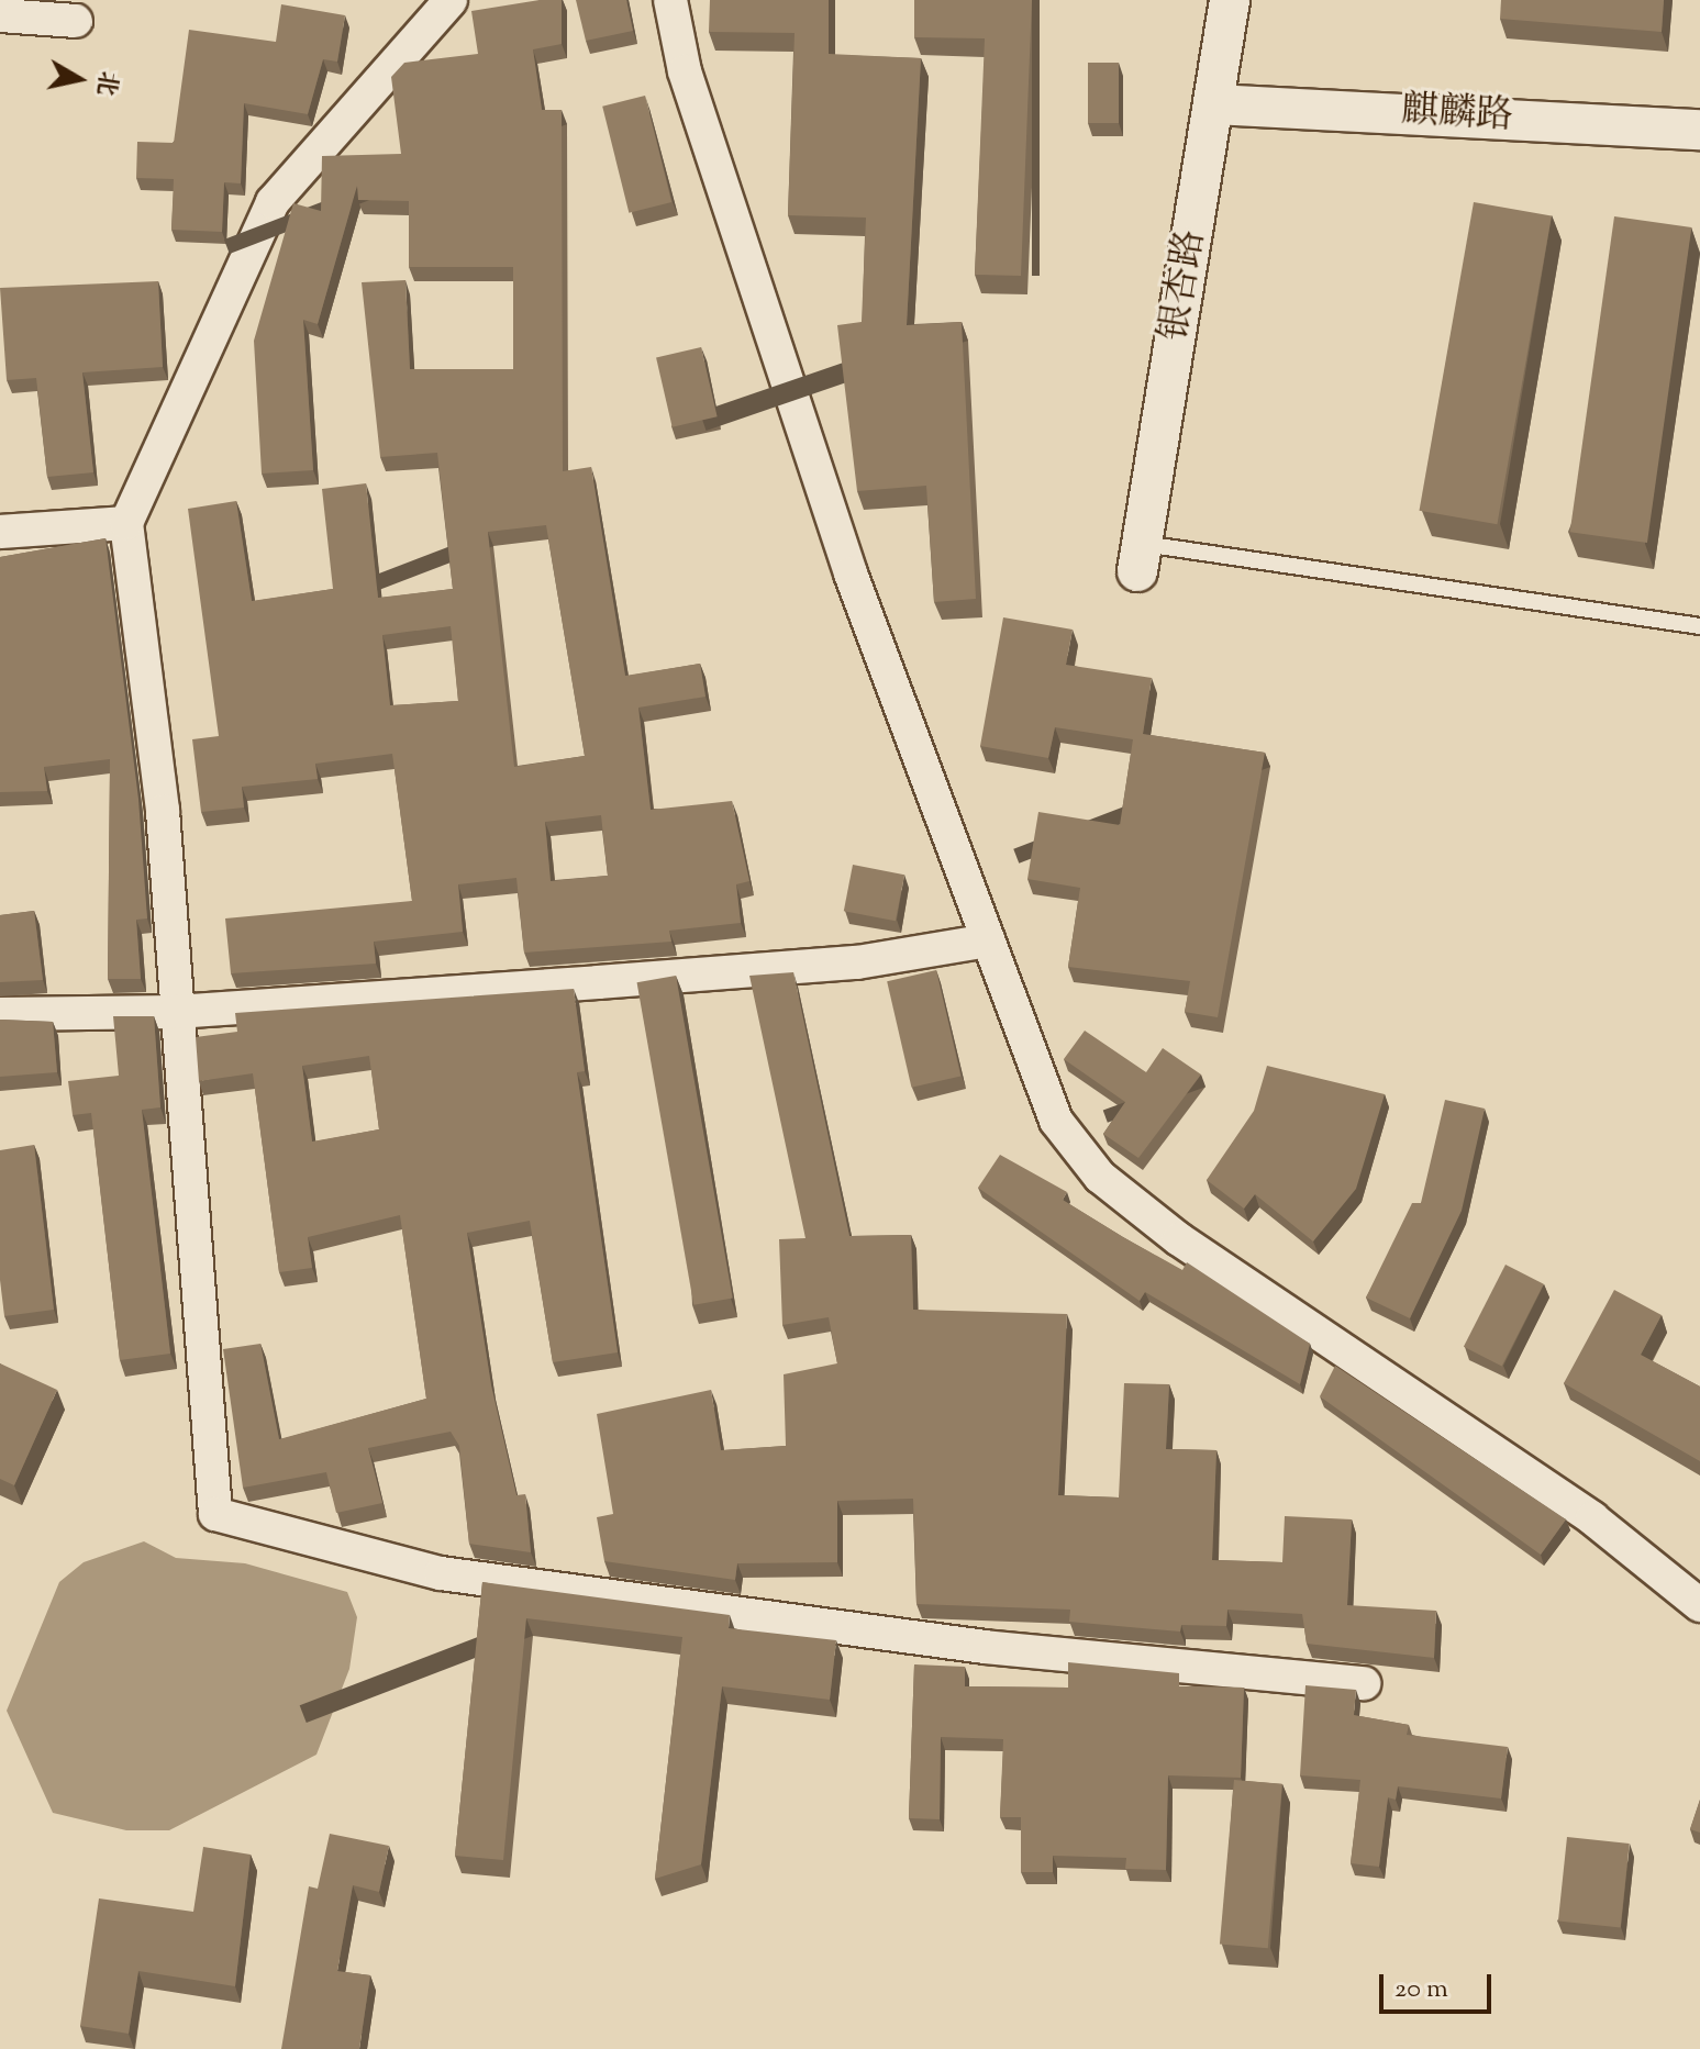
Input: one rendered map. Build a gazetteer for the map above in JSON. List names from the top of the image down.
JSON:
{
  "streets": {
    "street": ["麒麟路", "银杏路"]
  },
  "crossings": [
    ["麒麟路", "银杏路"]
  ],
  "scale_bar": "20 m",
  "north": "right"
}
